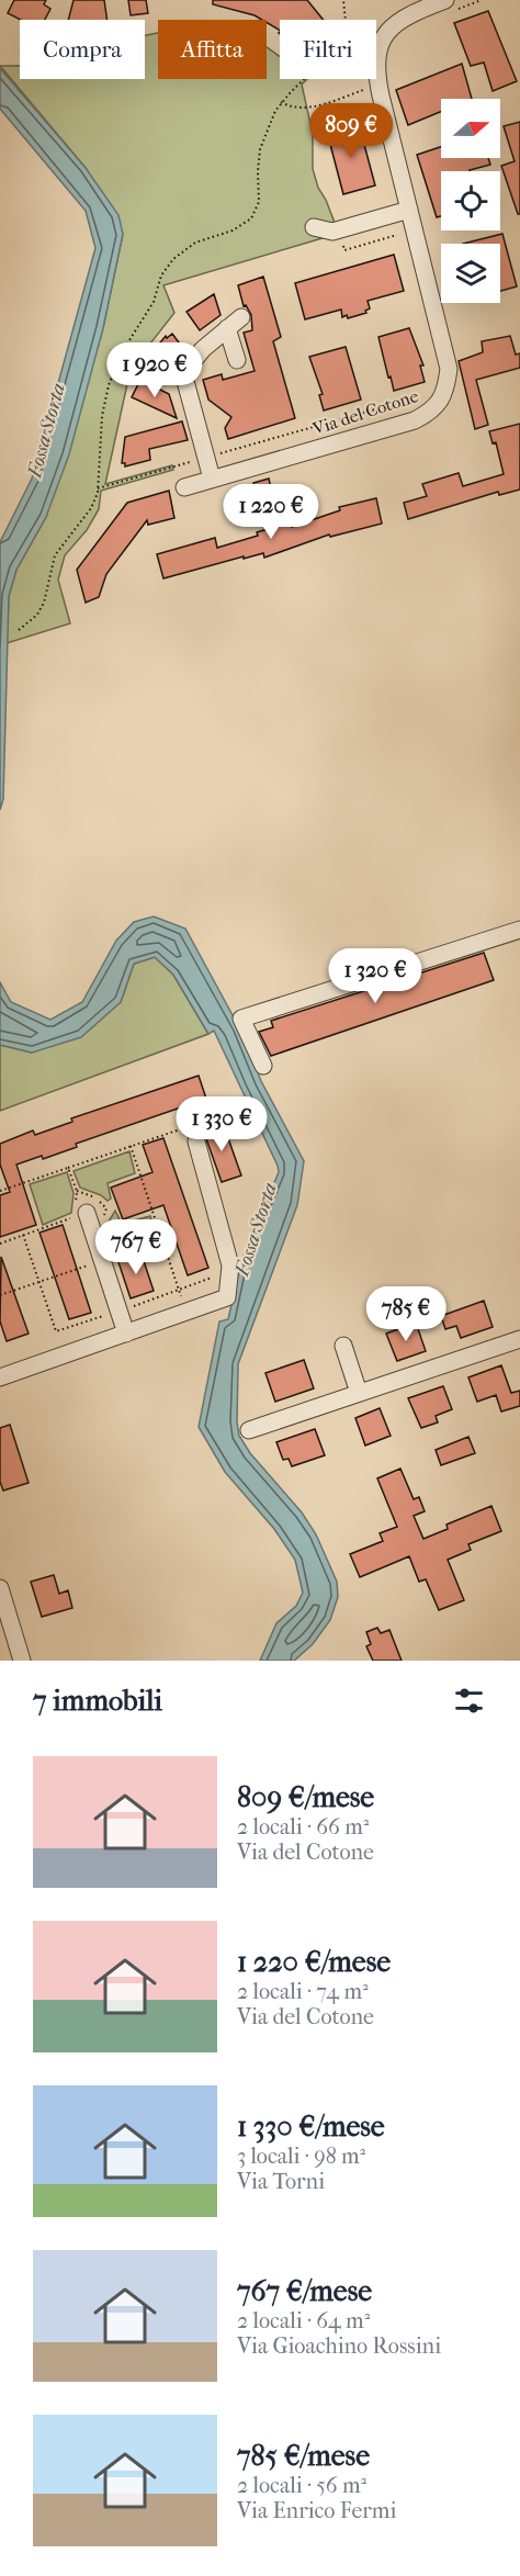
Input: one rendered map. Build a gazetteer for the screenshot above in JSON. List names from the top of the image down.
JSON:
{
  "streets": {
    "street": ["Via del Cotone"]
  },
  "water": ["Fossa Storta"],
  "north": "right",
  "page": {
    "chip": ["Compra", "Affitta", "Filtri"],
    "price": [
      "809 €",
      "1 920 €",
      "1 220 €",
      "1 320 €",
      "1 330 €",
      "767 €",
      "785 €"
    ],
    "heading": "7 immobili",
    "list": [
      {
        "name": "809 €/mese",
        "note": "2 locali · 66 m² · Via del Cotone"
      },
      {
        "name": "1 220 €/mese",
        "note": "2 locali · 74 m² · Via del Cotone"
      },
      {
        "name": "1 330 €/mese",
        "note": "3 locali · 98 m² · Via Torni"
      },
      {
        "name": "767 €/mese",
        "note": "2 locali · 64 m² · Via Gioachino Rossini"
      },
      {
        "name": "785 €/mese",
        "note": "2 locali · 56 m² · Via Enrico Fermi"
      }
    ]
  }
}
